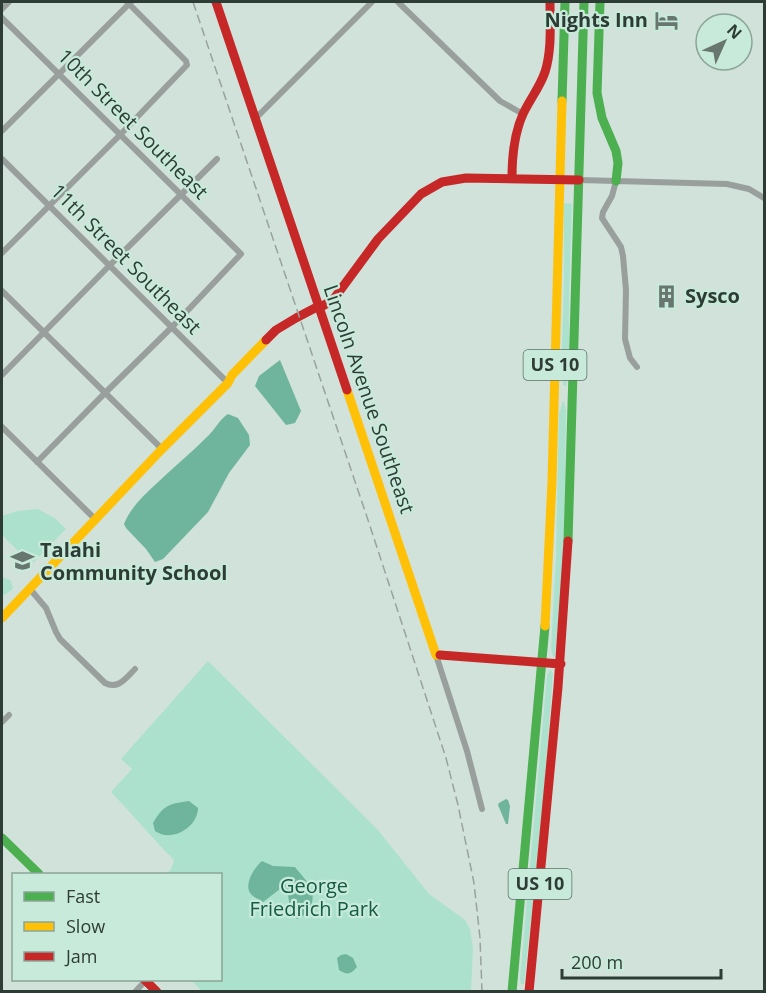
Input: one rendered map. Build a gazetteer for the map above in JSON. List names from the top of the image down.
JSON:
{
  "streets": {
    "main road": ["US 10", "Lincoln Avenue Southeast"],
    "street": ["10th Street Southeast", "11th Street Southeast"]
  },
  "crossings": [
    ["10th Street Southeast", "11th Street Southeast"]
  ],
  "parks": ["George Friedrich Park"],
  "places": {
    "hotel": ["Nights Inn"],
    "building": ["Sysco"],
    "school or university": ["Talahi Community School"]
  },
  "legend": ["Fast", "Slow", "Jam"],
  "scale_bar": "200 m",
  "north": "top right"
}
